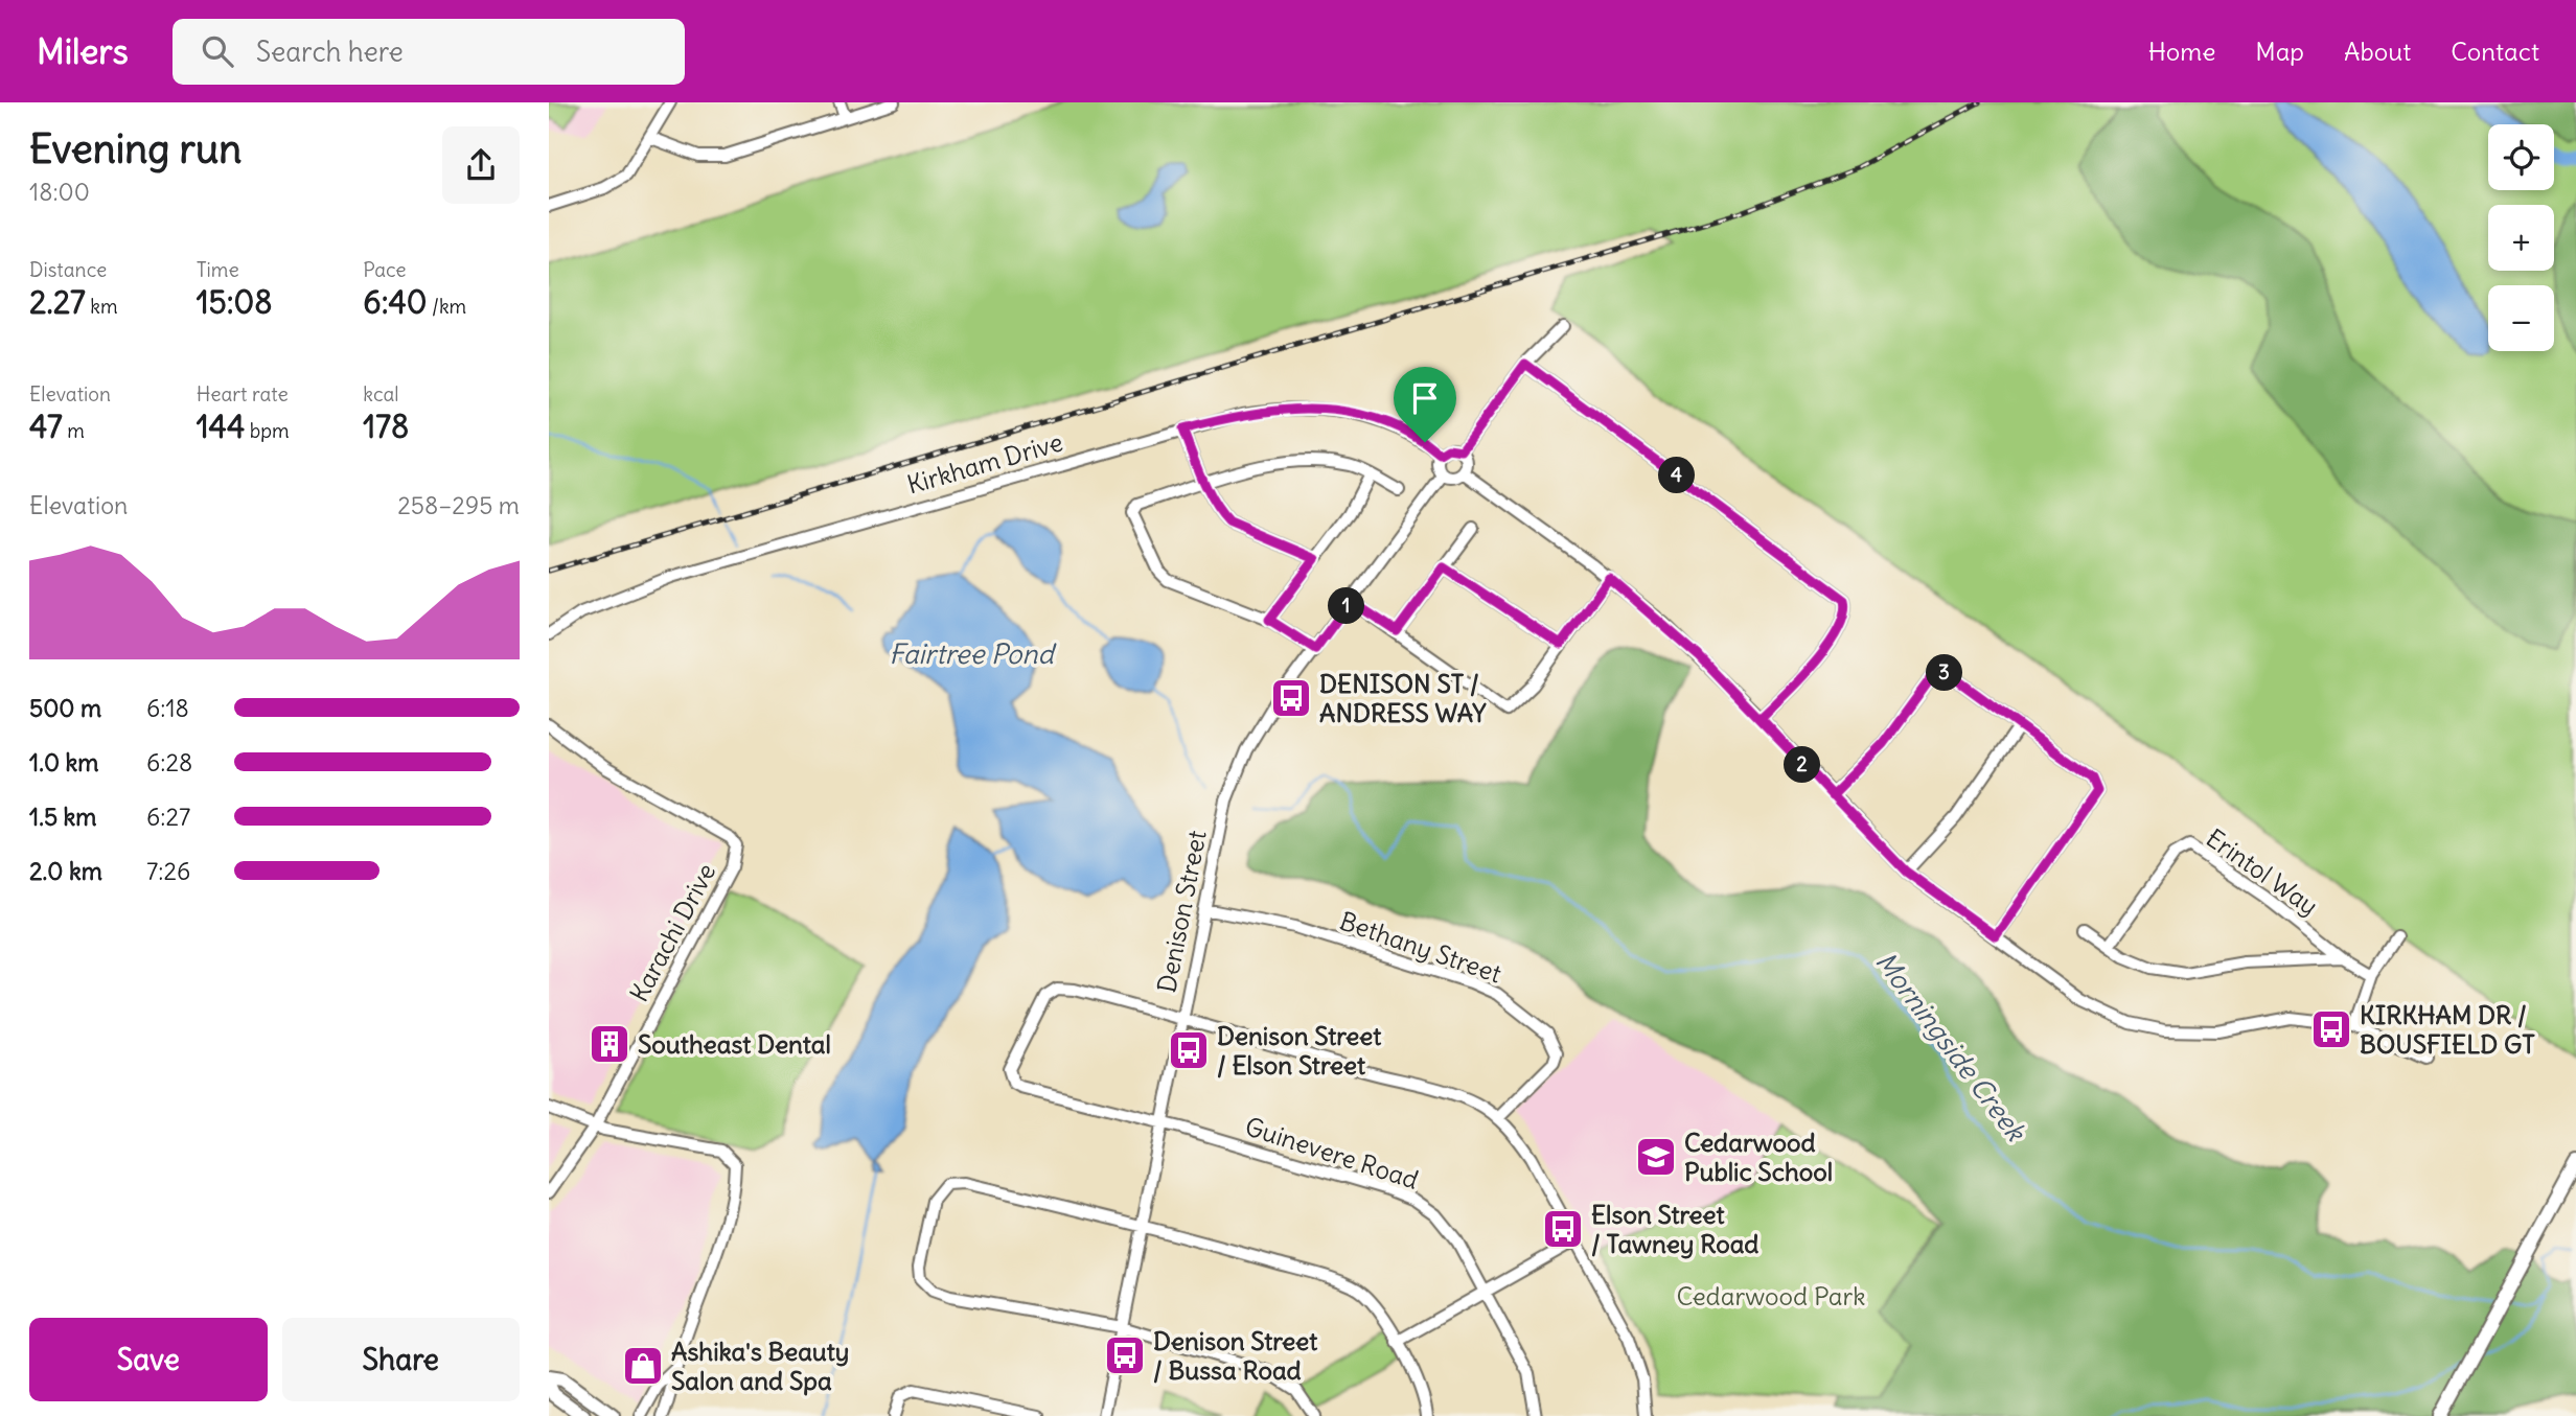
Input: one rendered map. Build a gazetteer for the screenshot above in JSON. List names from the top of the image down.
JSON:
{
  "streets": {
    "street": [
      "Kirkham Drive",
      "Erintol Way",
      "Denison Street",
      "Karachi Drive",
      "Bethany Street",
      "Guinevere Road"
    ]
  },
  "crossings": [
    ["Kirkham Drive", "Denison Street"],
    ["Denison Street", "Bethany Street"],
    ["Denison Street", "Guinevere Road"]
  ],
  "water": ["Fairtree Pond", "Morningside Creek"],
  "parks": ["Cedarwood Park"],
  "places": {
    "bus stop": [
      "DENISON ST / ANDRESS WAY",
      "KIRKHAM DR / BOUSFIELD GT",
      "Denison Street / Elson Street",
      "Elson Street / Tawney Road",
      "Denison Street / Bussa Road"
    ],
    "building": ["Southeast Dental"],
    "school or university": ["Cedarwood Public School"],
    "shop": ["Ashika's Beauty Salon and Spa"]
  },
  "page": {
    "header": "Milers",
    "search": "Search here",
    "nav": [
      "Home",
      "Map",
      "About",
      "Contact"
    ],
    "heading": ["Evening run", "18:00"],
    "map_buttons": ["+", "−"],
    "stats": [
      ["Distance", "2.27 km"],
      ["Time", "15:08"],
      ["Pace", "6:40 /km"],
      ["Elevation", "47 m"],
      ["Heart rate", "144 bpm"],
      ["kcal", "178"]
    ],
    "pins": [
      "4",
      "1",
      "3",
      "2"
    ],
    "chart": ["Elevation", "258–295 m"],
    "list": [
      {
        "name": "500 m",
        "note": "6:18"
      },
      {
        "name": "1.0 km",
        "note": "6:28"
      },
      {
        "name": "1.5 km",
        "note": "6:27"
      },
      {
        "name": "2.0 km",
        "note": "7:26"
      }
    ],
    "buttons": ["Save", "Share"]
  }
}
